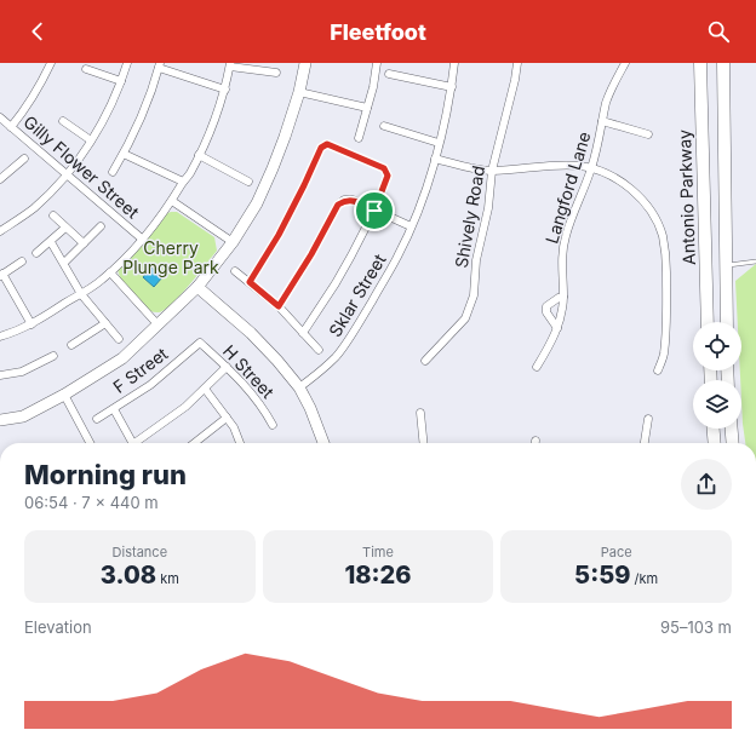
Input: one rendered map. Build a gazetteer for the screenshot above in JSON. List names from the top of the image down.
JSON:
{
  "streets": {
    "main road": ["Antonio Parkway"],
    "street": [
      "Gilly Flower Street",
      "Langford Lane",
      "Shively Road",
      "Sklar Street",
      "F Street",
      "H Street"
    ]
  },
  "crossings": [
    ["F Street", "H Street"]
  ],
  "parks": ["Cherry Plunge Park"],
  "page": {
    "header": "Fleetfoot",
    "heading": ["Morning run", "06:54 · 7 × 440 m"],
    "stats": [
      ["Distance", "3.08 km"],
      ["Time", "18:26"],
      ["Pace", "5:59 /km"]
    ],
    "chart": ["Elevation", "95–103 m"]
  }
}
